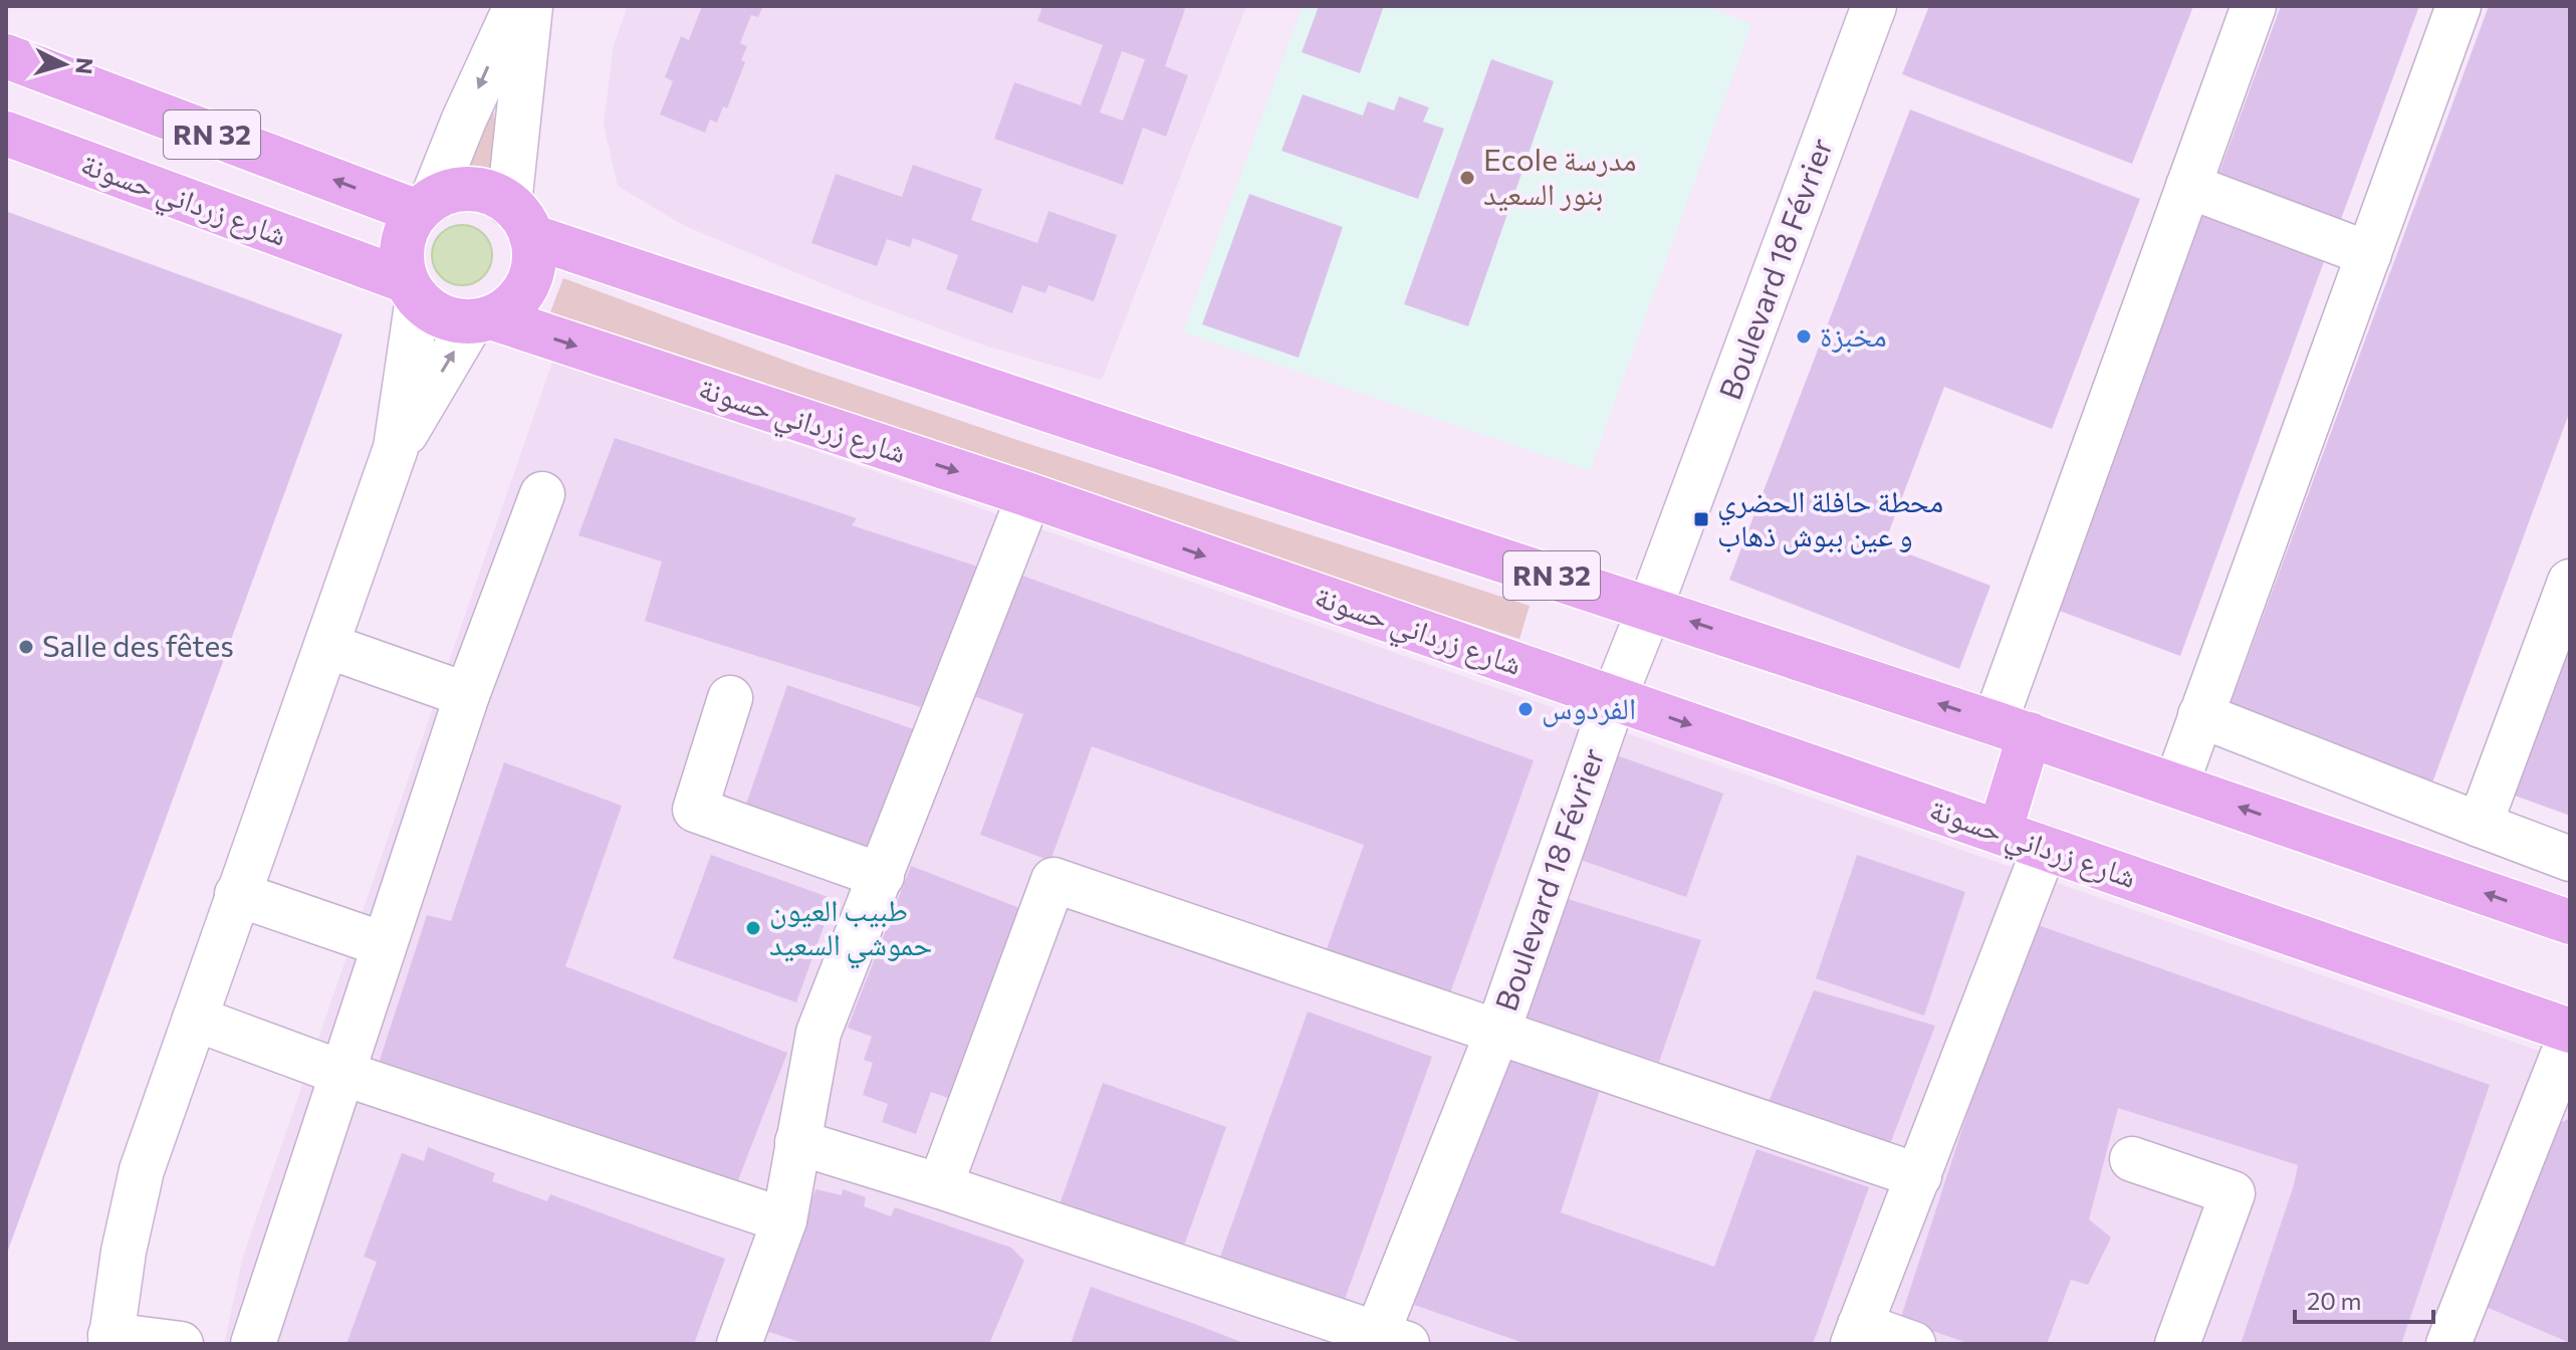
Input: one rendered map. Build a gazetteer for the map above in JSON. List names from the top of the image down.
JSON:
{
  "streets": {
    "main road": ["RN 32", "شارع زرداني حسونة"],
    "street": ["Boulevard 18 Février"]
  },
  "crossings": [
    ["RN 32", "شارع زرداني حسونة"],
    ["RN 32", "Boulevard 18 Février"],
    ["شارع زرداني حسونة", "Boulevard 18 Février"]
  ],
  "places": {
    "other": [
      "Ecole مدرسة بنور السعيد",
      "مخبزة",
      "Salle des fêtes",
      "الفردوس",
      "طبيب العيون حموشي السعيد"
    ],
    "transit": ["محطة حافلة الحضري و عين ببوش ذهاب"]
  },
  "scale_bar": "20 m",
  "north": "right"
}
